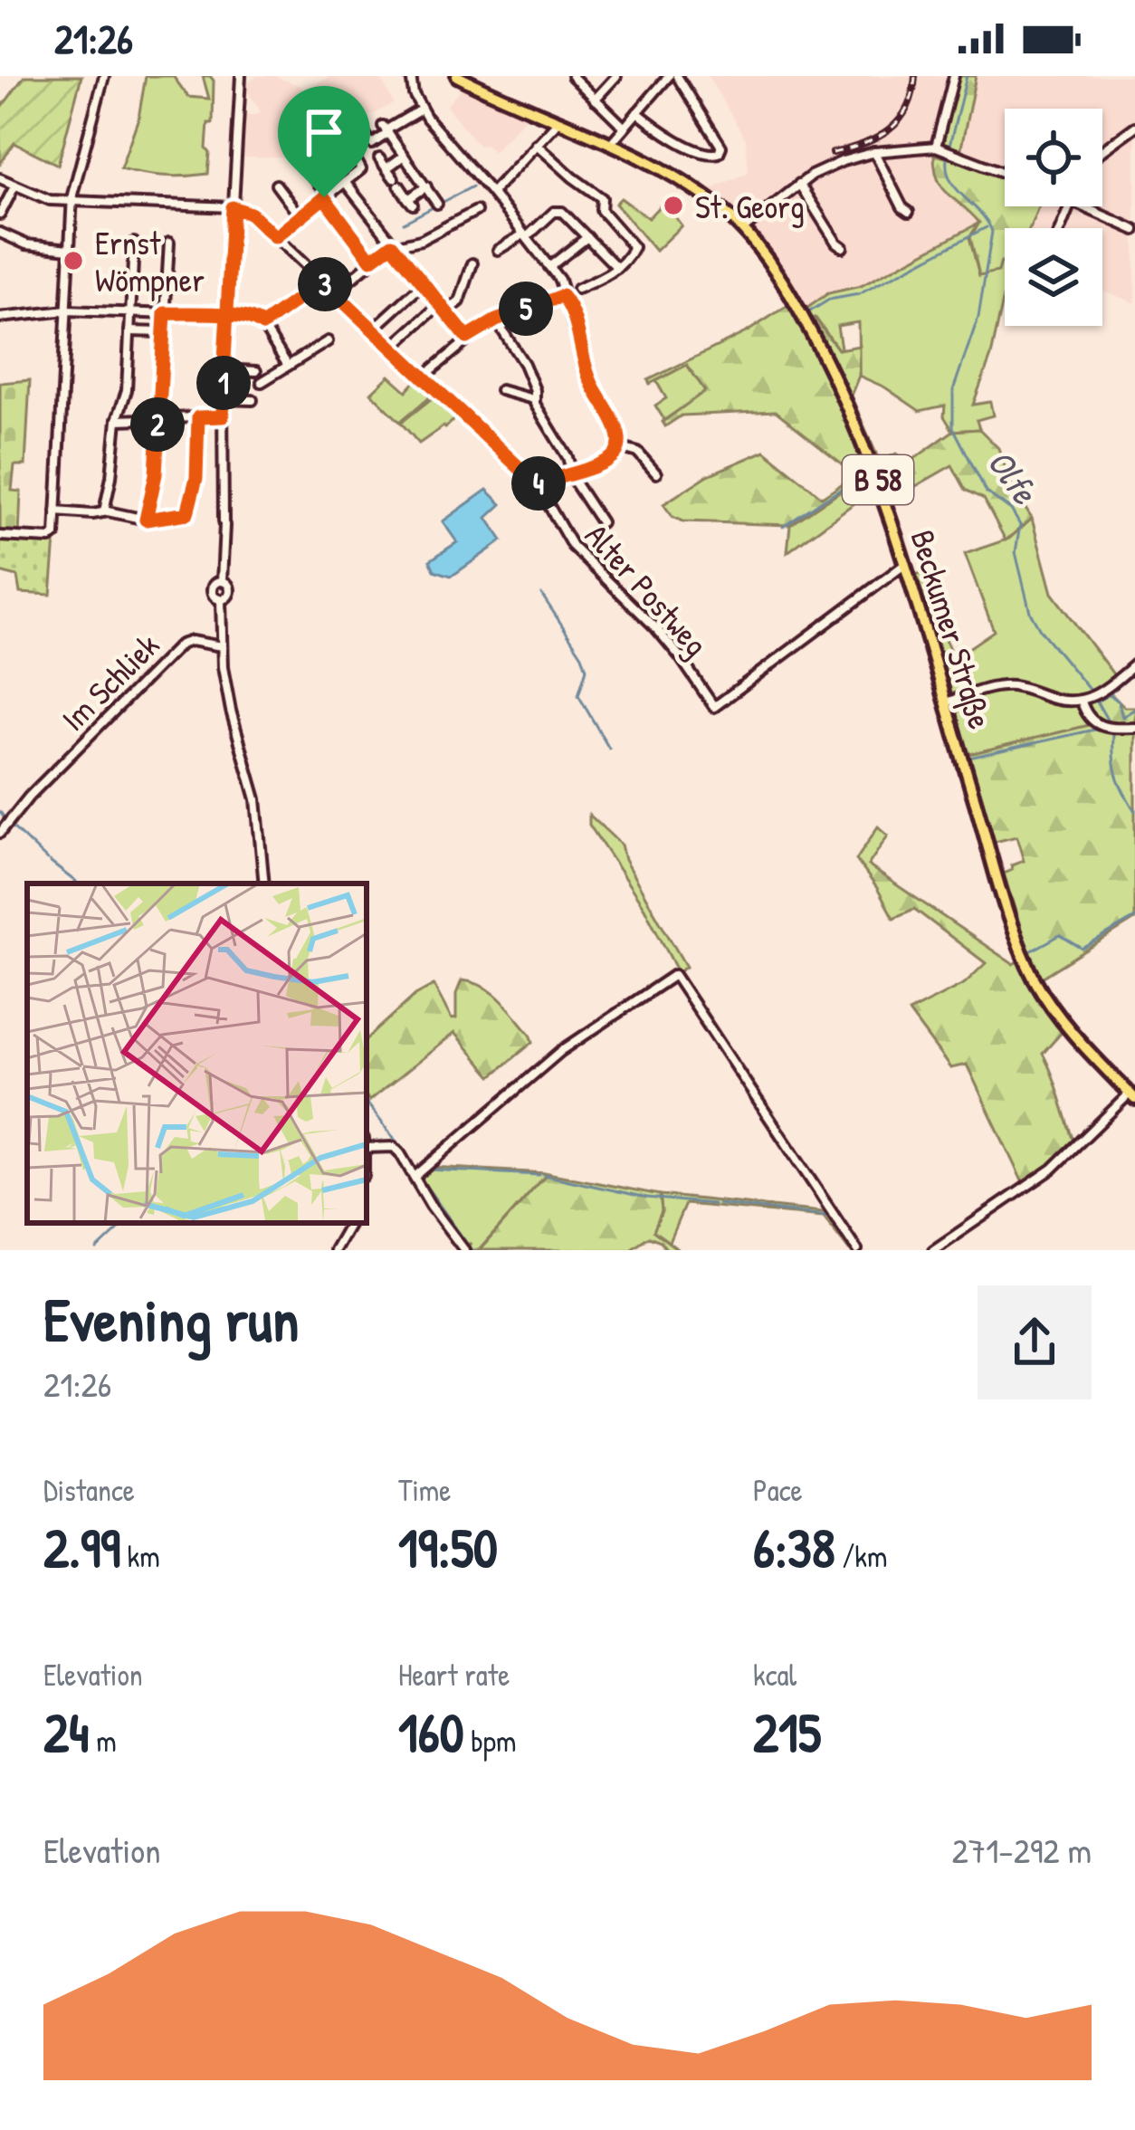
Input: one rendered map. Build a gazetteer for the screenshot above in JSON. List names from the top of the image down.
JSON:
{
  "streets": {
    "main road": ["B 58", "Beckumer Straße"],
    "street": ["Alter Postweg", "Im Schliek"]
  },
  "crossings": [
    ["Alter Postweg", "Beckumer Straße"]
  ],
  "water": ["Olfe"],
  "places": ["St. Georg", "Ernst Wömpner"],
  "page": {
    "status": "21:26",
    "pins": [
      "3",
      "5",
      "1",
      "2",
      "4"
    ],
    "heading": ["Evening run", "21:26"],
    "stats": [
      ["Distance", "2.99 km"],
      ["Time", "19:50"],
      ["Pace", "6:38 /km"],
      ["Elevation", "24 m"],
      ["Heart rate", "160 bpm"],
      ["kcal", "215"]
    ],
    "chart": ["Elevation", "271–292 m"]
  }
}
